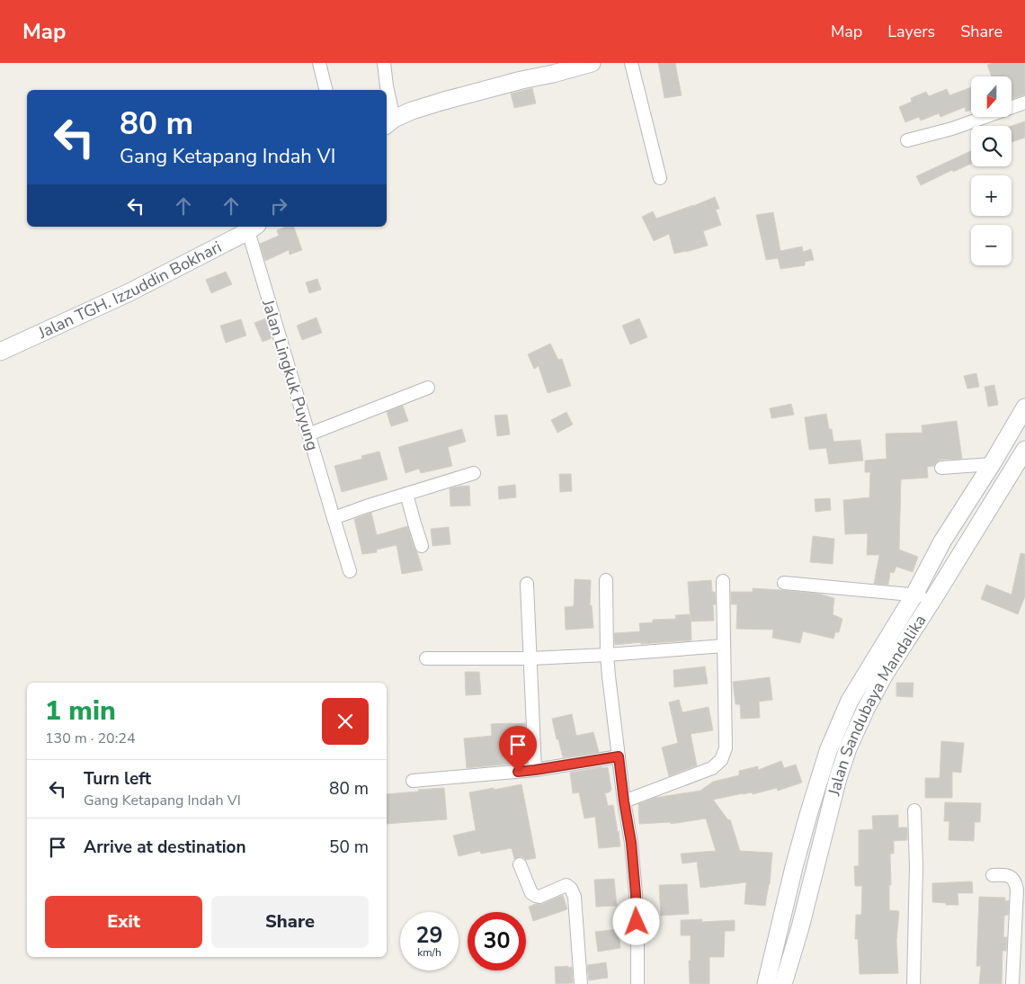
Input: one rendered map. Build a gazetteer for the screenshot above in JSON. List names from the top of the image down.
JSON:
{
  "streets": {
    "main road": ["Jalan TGH. Izzuddin Bokhari", "Jalan Sandubaya Mandalika"],
    "street": ["Jalan Lingkuk Puyung"]
  },
  "crossings": [
    ["Jalan TGH. Izzuddin Bokhari", "Jalan Lingkuk Puyung"]
  ],
  "north": "bottom",
  "page": {
    "header": "Map",
    "nav": ["Map", "Layers", "Share"],
    "map_buttons": ["+", "−"],
    "turn": ["80 m", "Gang Ketapang Indah VI"],
    "heading": ["1 min", "130 m · 20:24"],
    "list": [
      {
        "name": "Turn left",
        "note": "Gang Ketapang Indah VI",
        "value": "80 m"
      },
      {
        "name": "Arrive at destination",
        "value": "50 m"
      }
    ],
    "buttons": ["Exit", "Share"],
    "speed": "29 km/h",
    "limit": "30"
  }
}
